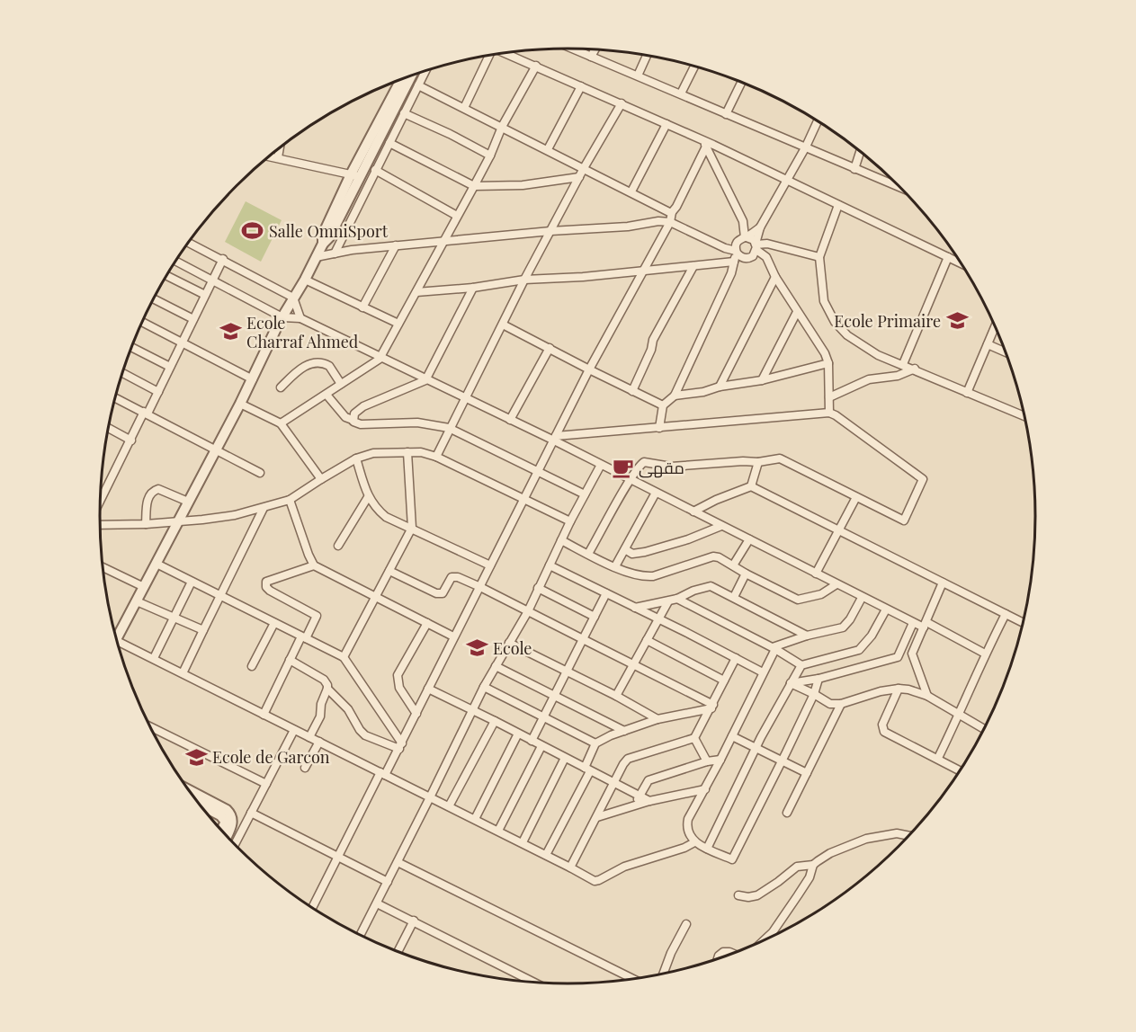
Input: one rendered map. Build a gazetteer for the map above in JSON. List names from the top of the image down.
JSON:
{
  "places": {
    "sports": ["Salle OmniSport"],
    "school or university": [
      "Ecole Primaire",
      "Ecole Charraf Ahmed",
      "Ecole",
      "Ecole de Garcon"
    ],
    "cafe": ["مقهى"]
  }
}
